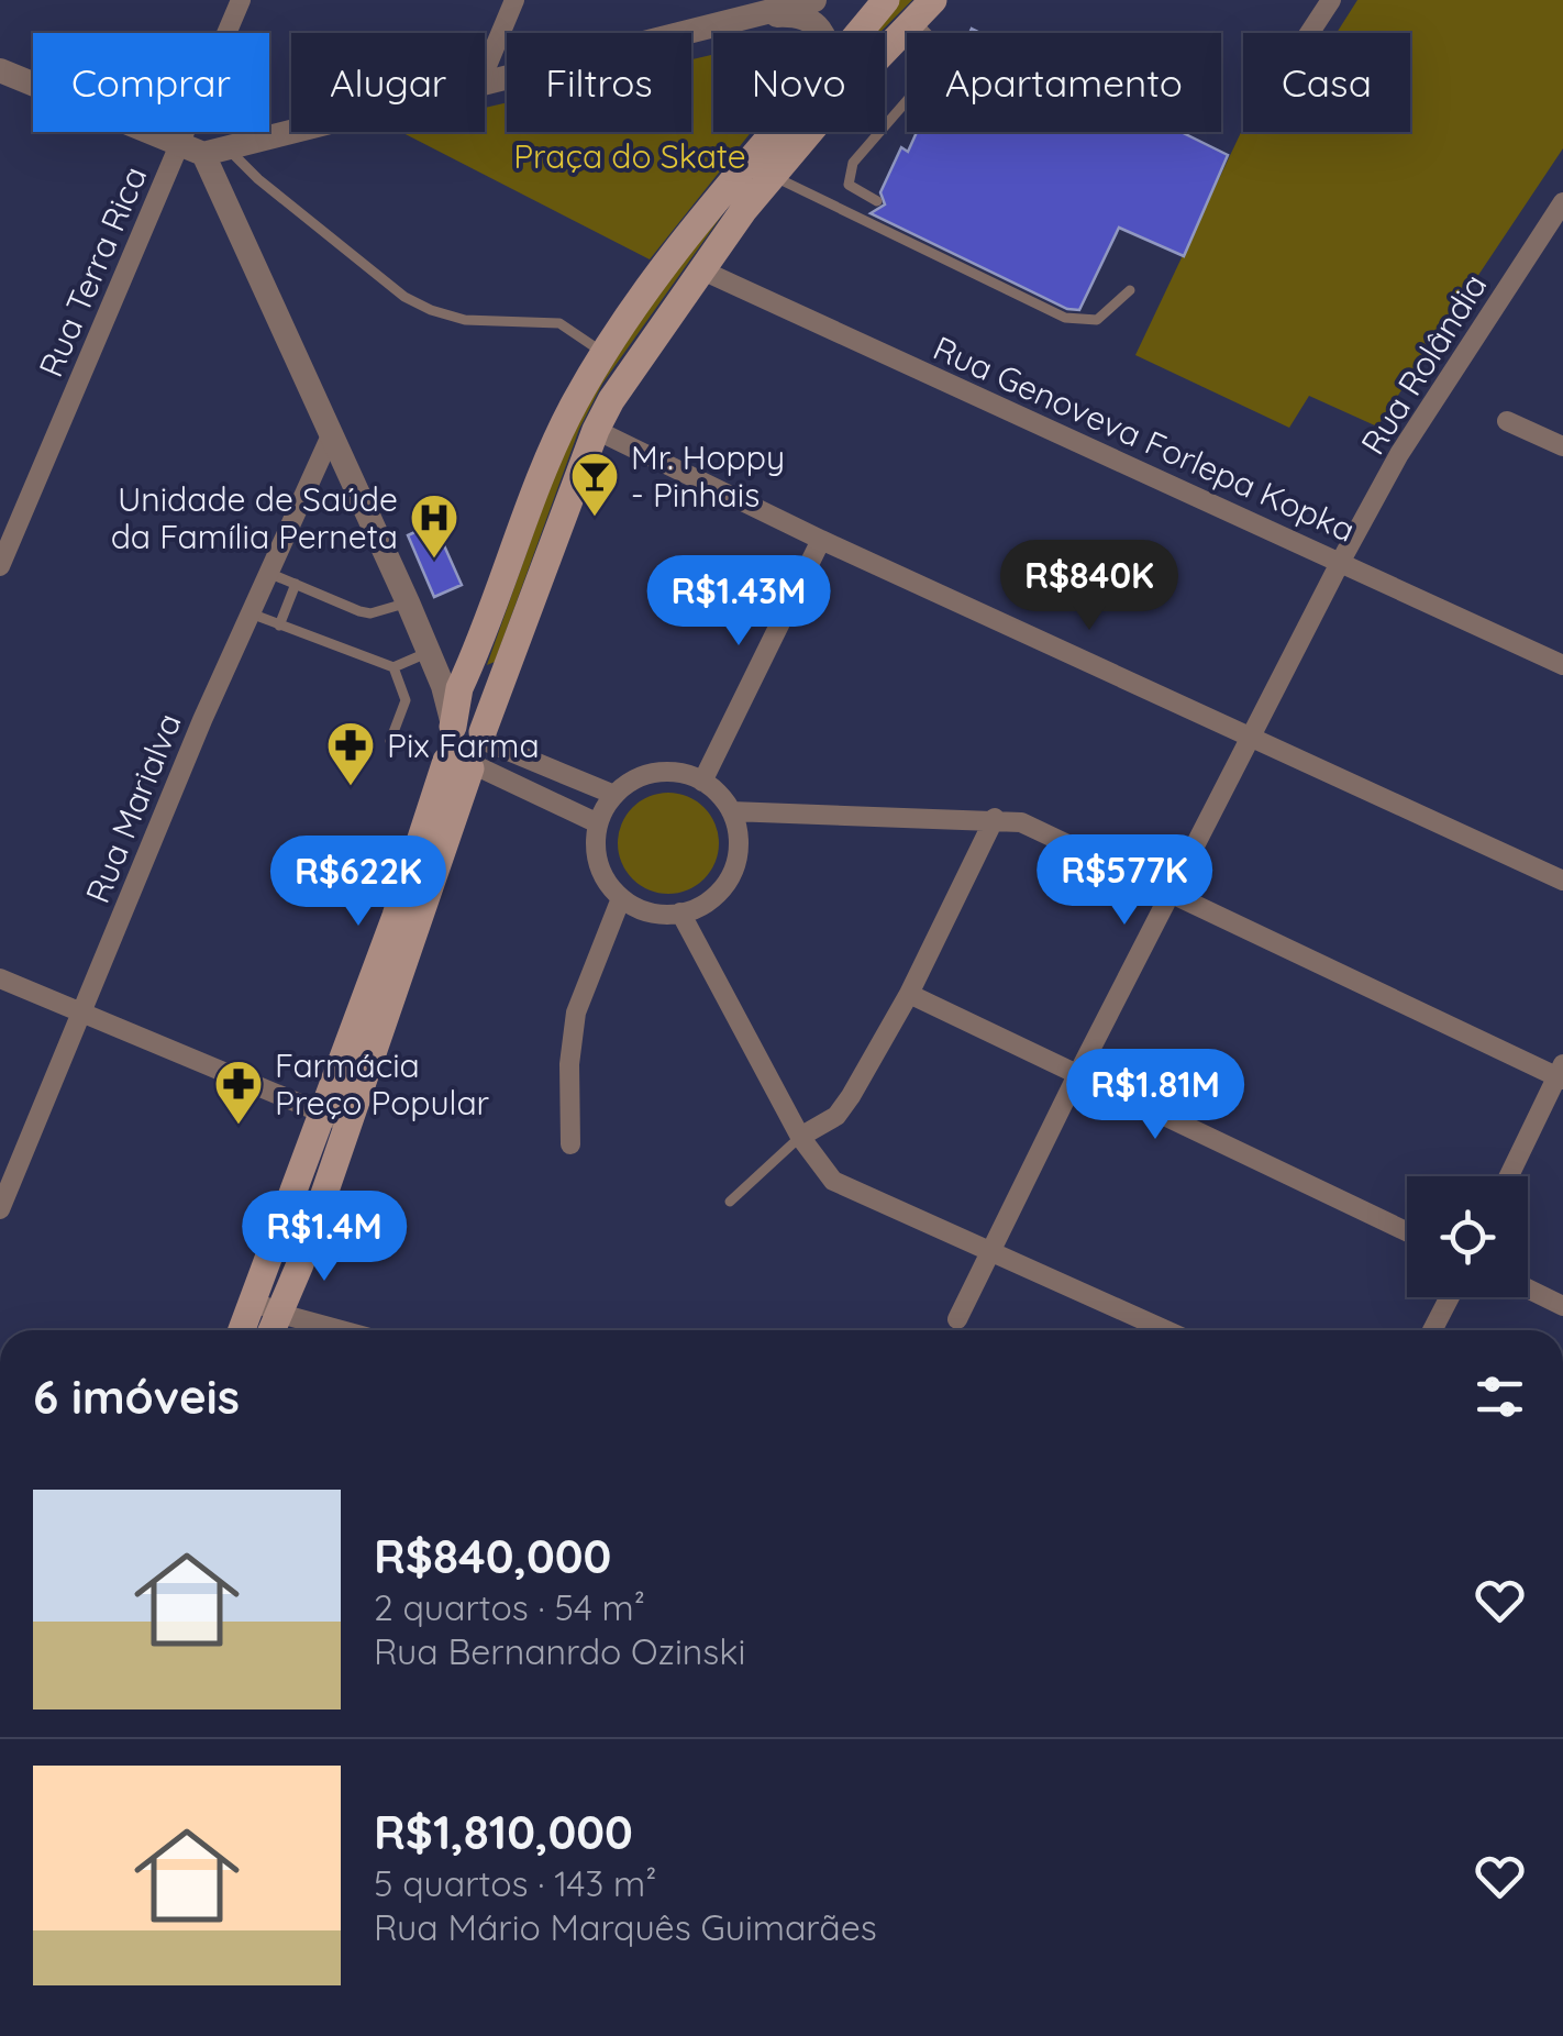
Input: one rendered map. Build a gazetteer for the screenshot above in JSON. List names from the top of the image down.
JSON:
{
  "streets": {
    "street": [
      "Rua Terra Rica",
      "Rua Rolândia",
      "Rua Genoveva Forlepa Kopka",
      "Rua Marialva"
    ]
  },
  "crossings": [
    ["Rua Rolândia", "Rua Genoveva Forlepa Kopka"]
  ],
  "parks": ["Praça do Skate"],
  "places": {
    "bar": ["Mr. Hoppy - Pinhais"],
    "hospital": ["Unidade de Saúde da Família Perneta"],
    "pharmacy": ["Pix Farma", "Farmácia Preço Popular"]
  },
  "page": {
    "chip": [
      "Comprar",
      "Alugar",
      "Filtros",
      "Novo",
      "Apartamento",
      "Casa"
    ],
    "price": [
      "R$840K",
      "R$1.43M",
      "R$577K",
      "R$622K",
      "R$1.81M",
      "R$1.4M"
    ],
    "heading": "6 imóveis",
    "list": [
      {
        "name": "R$840,000",
        "note": "2 quartos · 54 m² · Rua Bernanrdo Ozinski"
      },
      {
        "name": "R$1,810,000",
        "note": "5 quartos · 143 m² · Rua Mário Marquês Guimarães"
      }
    ]
  }
}
